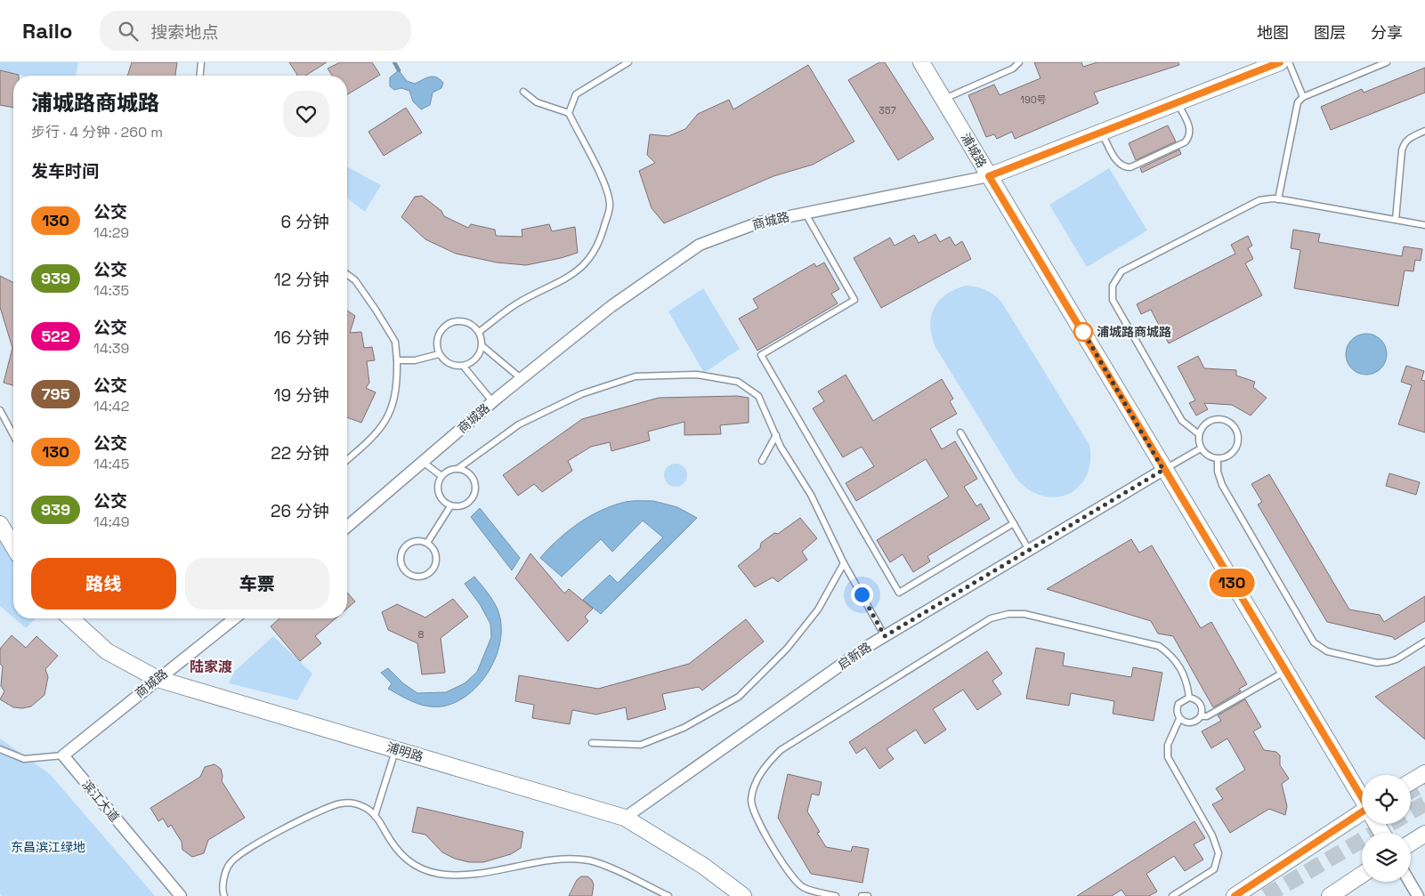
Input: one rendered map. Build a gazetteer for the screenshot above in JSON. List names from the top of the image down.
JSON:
{
  "streets": {
    "street": [
      "浦城路",
      "商城路",
      "启新路",
      "浦明路",
      "滨江大道"
    ]
  },
  "crossings": [
    ["浦城路", "商城路"],
    ["浦城路", "启新路"],
    ["商城路", "浦明路"],
    ["商城路", "滨江大道"],
    ["启新路", "浦明路"]
  ],
  "districts": ["陆家渡"],
  "parks": ["东昌滨江绿地"],
  "places": ["浦城路商城路"],
  "lines": ["bus line 130"],
  "house_numbers": ["190号", "357", "8"],
  "page": {
    "header": "Railo",
    "search": "搜索地点",
    "nav": ["地图", "图层", "分享"],
    "on_map": "130",
    "heading": [
      ["浦城路商城路", "步行 · 4 分钟 · 260 m"],
      "发车时间"
    ],
    "list": [
      {
        "mark": "130",
        "name": "公交",
        "note": "14:29",
        "value": "6 分钟"
      },
      {
        "mark": "939",
        "name": "公交",
        "note": "14:35",
        "value": "12 分钟"
      },
      {
        "mark": "522",
        "name": "公交",
        "note": "14:39",
        "value": "16 分钟"
      },
      {
        "mark": "795",
        "name": "公交",
        "note": "14:42",
        "value": "19 分钟"
      },
      {
        "mark": "130",
        "name": "公交",
        "note": "14:45",
        "value": "22 分钟"
      },
      {
        "mark": "939",
        "name": "公交",
        "note": "14:49",
        "value": "26 分钟"
      }
    ],
    "buttons": ["路线", "车票"]
  }
}
